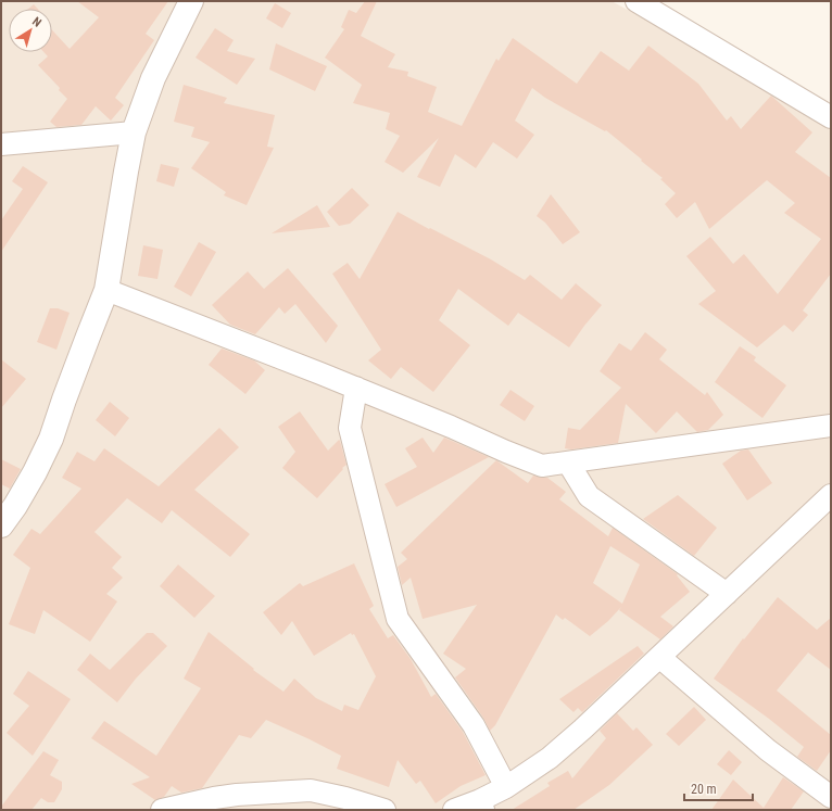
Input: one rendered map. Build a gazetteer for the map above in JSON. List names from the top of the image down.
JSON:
{
  "scale_bar": "20 m",
  "north": "top right"
}
